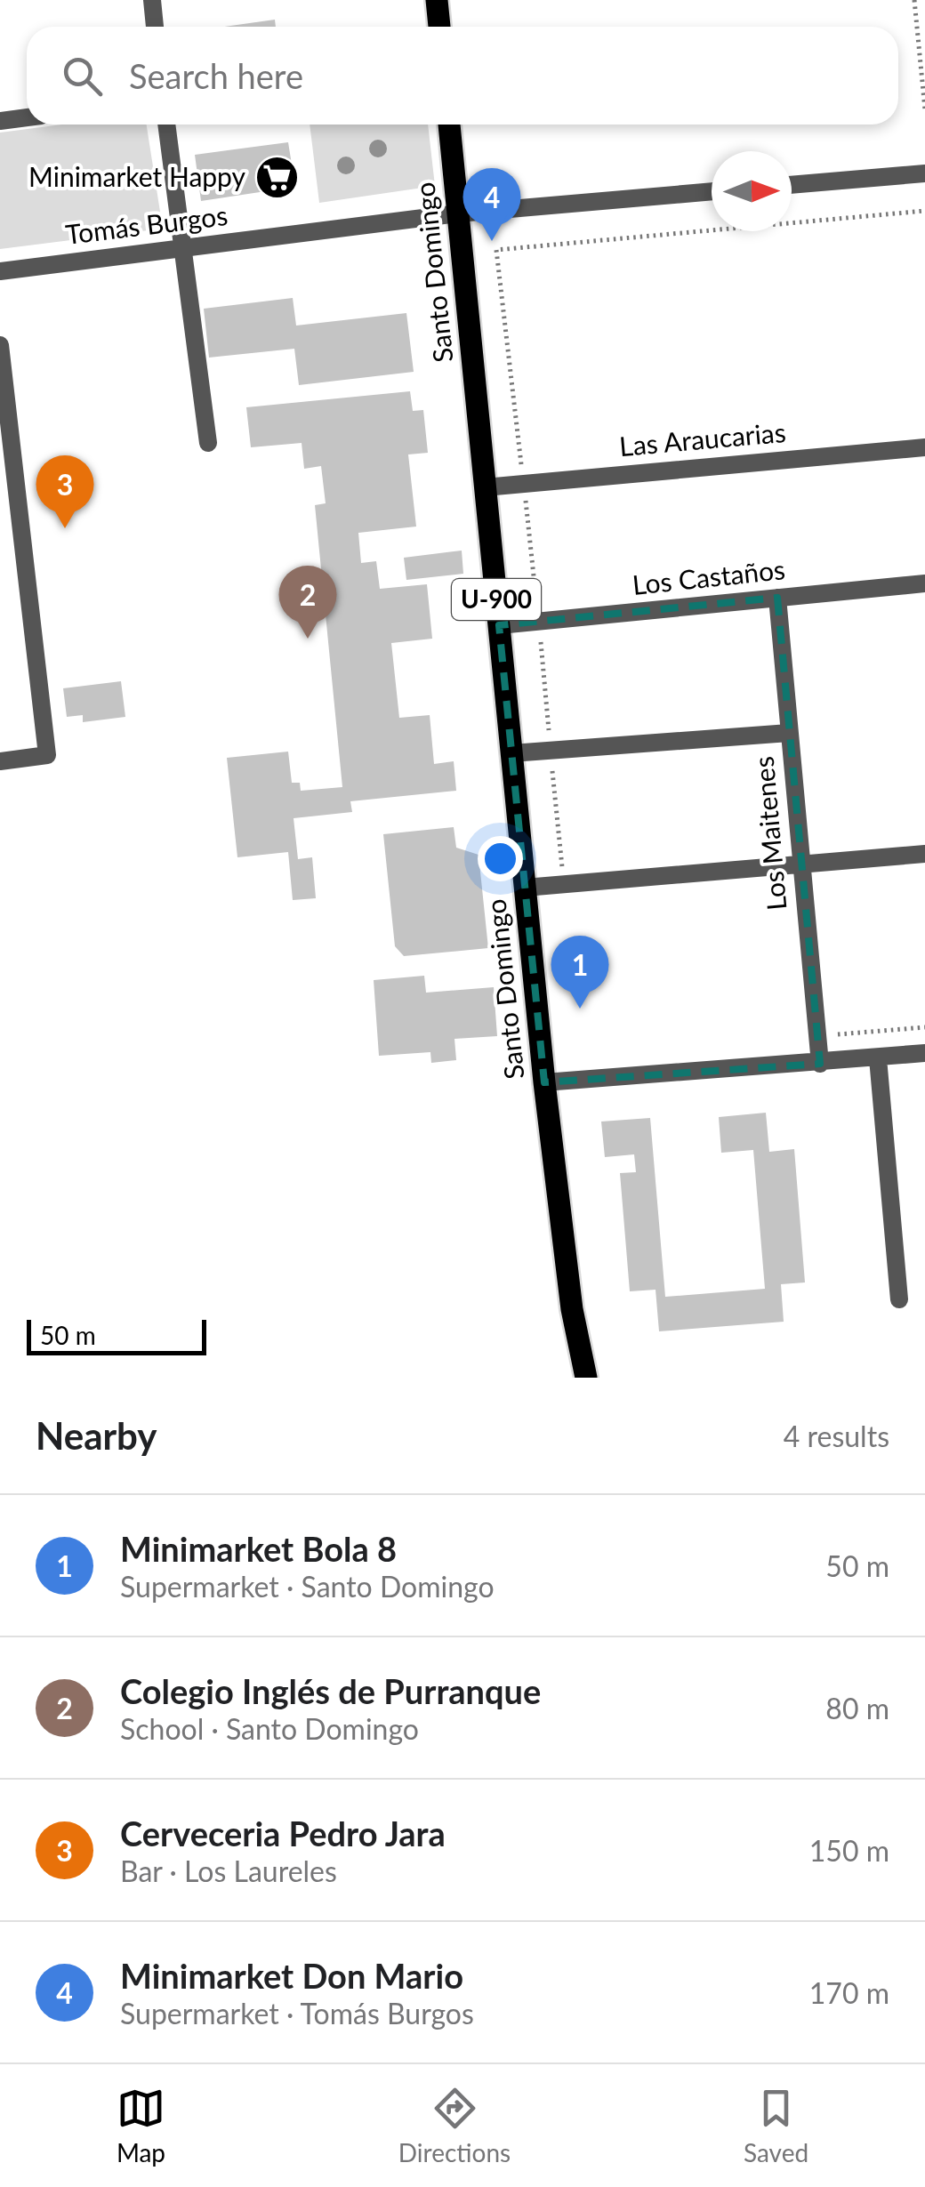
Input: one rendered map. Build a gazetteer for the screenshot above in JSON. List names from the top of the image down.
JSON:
{
  "streets": {
    "main road": ["Santo Domingo", "U-900"],
    "street": [
      "Tomás Burgos",
      "Las Araucarias",
      "Los Castaños",
      "Los Maitenes"
    ]
  },
  "crossings": [
    ["Tomás Burgos", "Santo Domingo"],
    ["Santo Domingo", "Las Araucarias"],
    ["Santo Domingo", "Los Castaños"],
    ["Los Castaños", "Los Maitenes"]
  ],
  "places": {
    "supermarket": ["Minimarket Happy"]
  },
  "scale_bar": "50 m",
  "north": "right",
  "page": {
    "search": "Search here",
    "pins": [
      "4",
      "3",
      "2",
      "1"
    ],
    "scale": "50 m",
    "heading": ["Nearby", "4 results"],
    "list": [
      {
        "mark": "1",
        "name": "Minimarket Bola 8",
        "note": "Supermarket · Santo Domingo",
        "value": "50 m"
      },
      {
        "mark": "2",
        "name": "Colegio Inglés de Purranque",
        "note": "School · Santo Domingo",
        "value": "80 m"
      },
      {
        "mark": "3",
        "name": "Cerveceria Pedro Jara",
        "note": "Bar · Los Laureles",
        "value": "150 m"
      },
      {
        "mark": "4",
        "name": "Minimarket Don Mario",
        "note": "Supermarket · Tomás Burgos",
        "value": "170 m"
      }
    ],
    "nav": ["Map", "Directions", "Saved"]
  }
}
